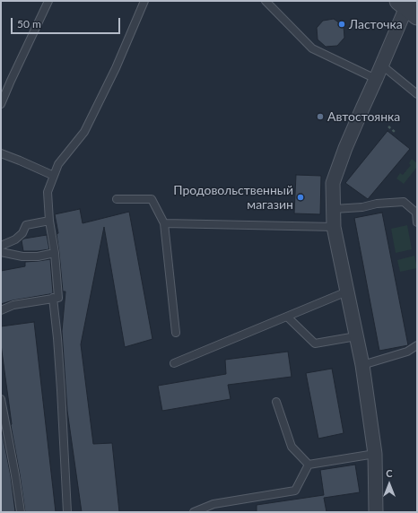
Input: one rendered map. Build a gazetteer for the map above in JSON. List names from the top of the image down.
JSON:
{
  "places": ["Ласточка", "Автостоянка", "Продовольственный магазин"],
  "scale_bar": "50 m",
  "north": "top"
}
